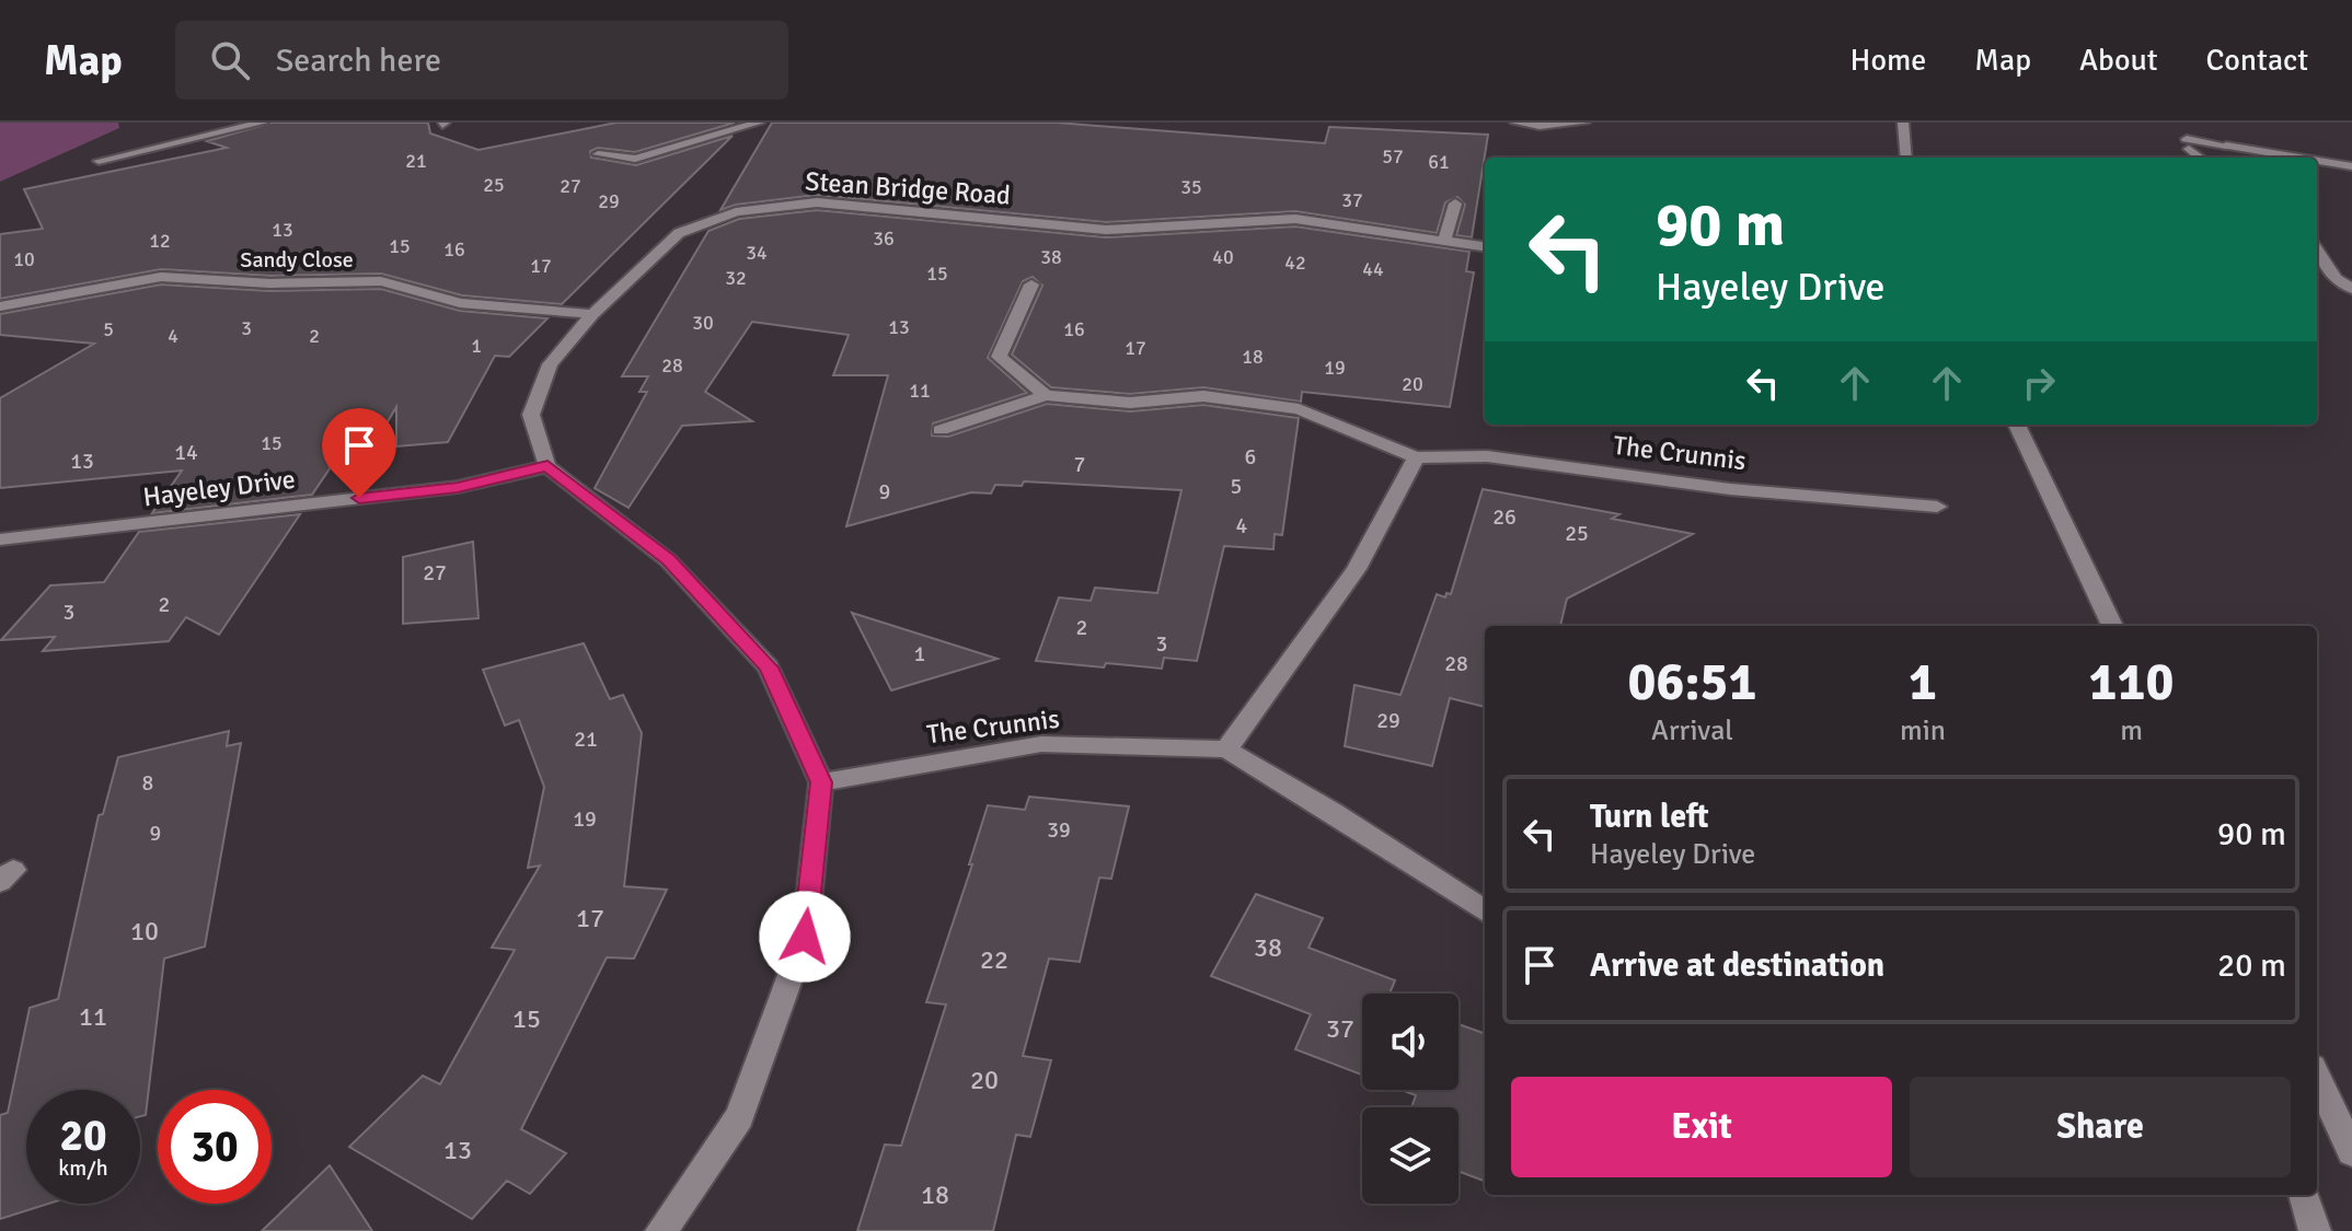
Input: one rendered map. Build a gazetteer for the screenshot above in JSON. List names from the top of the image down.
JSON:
{
  "streets": {
    "street": [
      "Stean Bridge Road",
      "Sandy Close",
      "The Crunnis",
      "Hayeley Drive"
    ]
  },
  "crossings": [
    ["Stean Bridge Road", "Sandy Close"],
    ["Stean Bridge Road", "Hayeley Drive"]
  ],
  "house_numbers": [
    "57",
    "21",
    "61",
    "25",
    "27",
    "35",
    "37",
    "29",
    "13",
    "36",
    "12",
    "15",
    "16",
    "34",
    "38",
    "40",
    "10",
    "42",
    "17",
    "44",
    "15",
    "32",
    "30",
    "13",
    "3",
    "5",
    "16",
    "4",
    "2",
    "1",
    "17",
    "18",
    "28",
    "19",
    "20",
    "11",
    "15",
    "14",
    "6",
    "13",
    "7",
    "5",
    "9",
    "26",
    "4",
    "25",
    "27",
    "2",
    "3",
    "2",
    "3",
    "1",
    "28",
    "29",
    "21",
    "8",
    "19",
    "39",
    "9",
    "17",
    "10",
    "38",
    "22",
    "11",
    "15",
    "37",
    "20",
    "13",
    "18"
  ],
  "page": {
    "header": "Map",
    "search": "Search here",
    "nav": [
      "Home",
      "Map",
      "About",
      "Contact"
    ],
    "turn": ["90 m", "Hayeley Drive"],
    "eta": [
      "06:51",
      "Arrival",
      "1",
      "min",
      "110",
      "m"
    ],
    "list": [
      {
        "name": "Turn left",
        "note": "Hayeley Drive",
        "value": "90 m"
      },
      {
        "name": "Arrive at destination",
        "value": "20 m"
      }
    ],
    "buttons": ["Exit", "Share"],
    "speed": "20 km/h",
    "limit": "30"
  }
}
